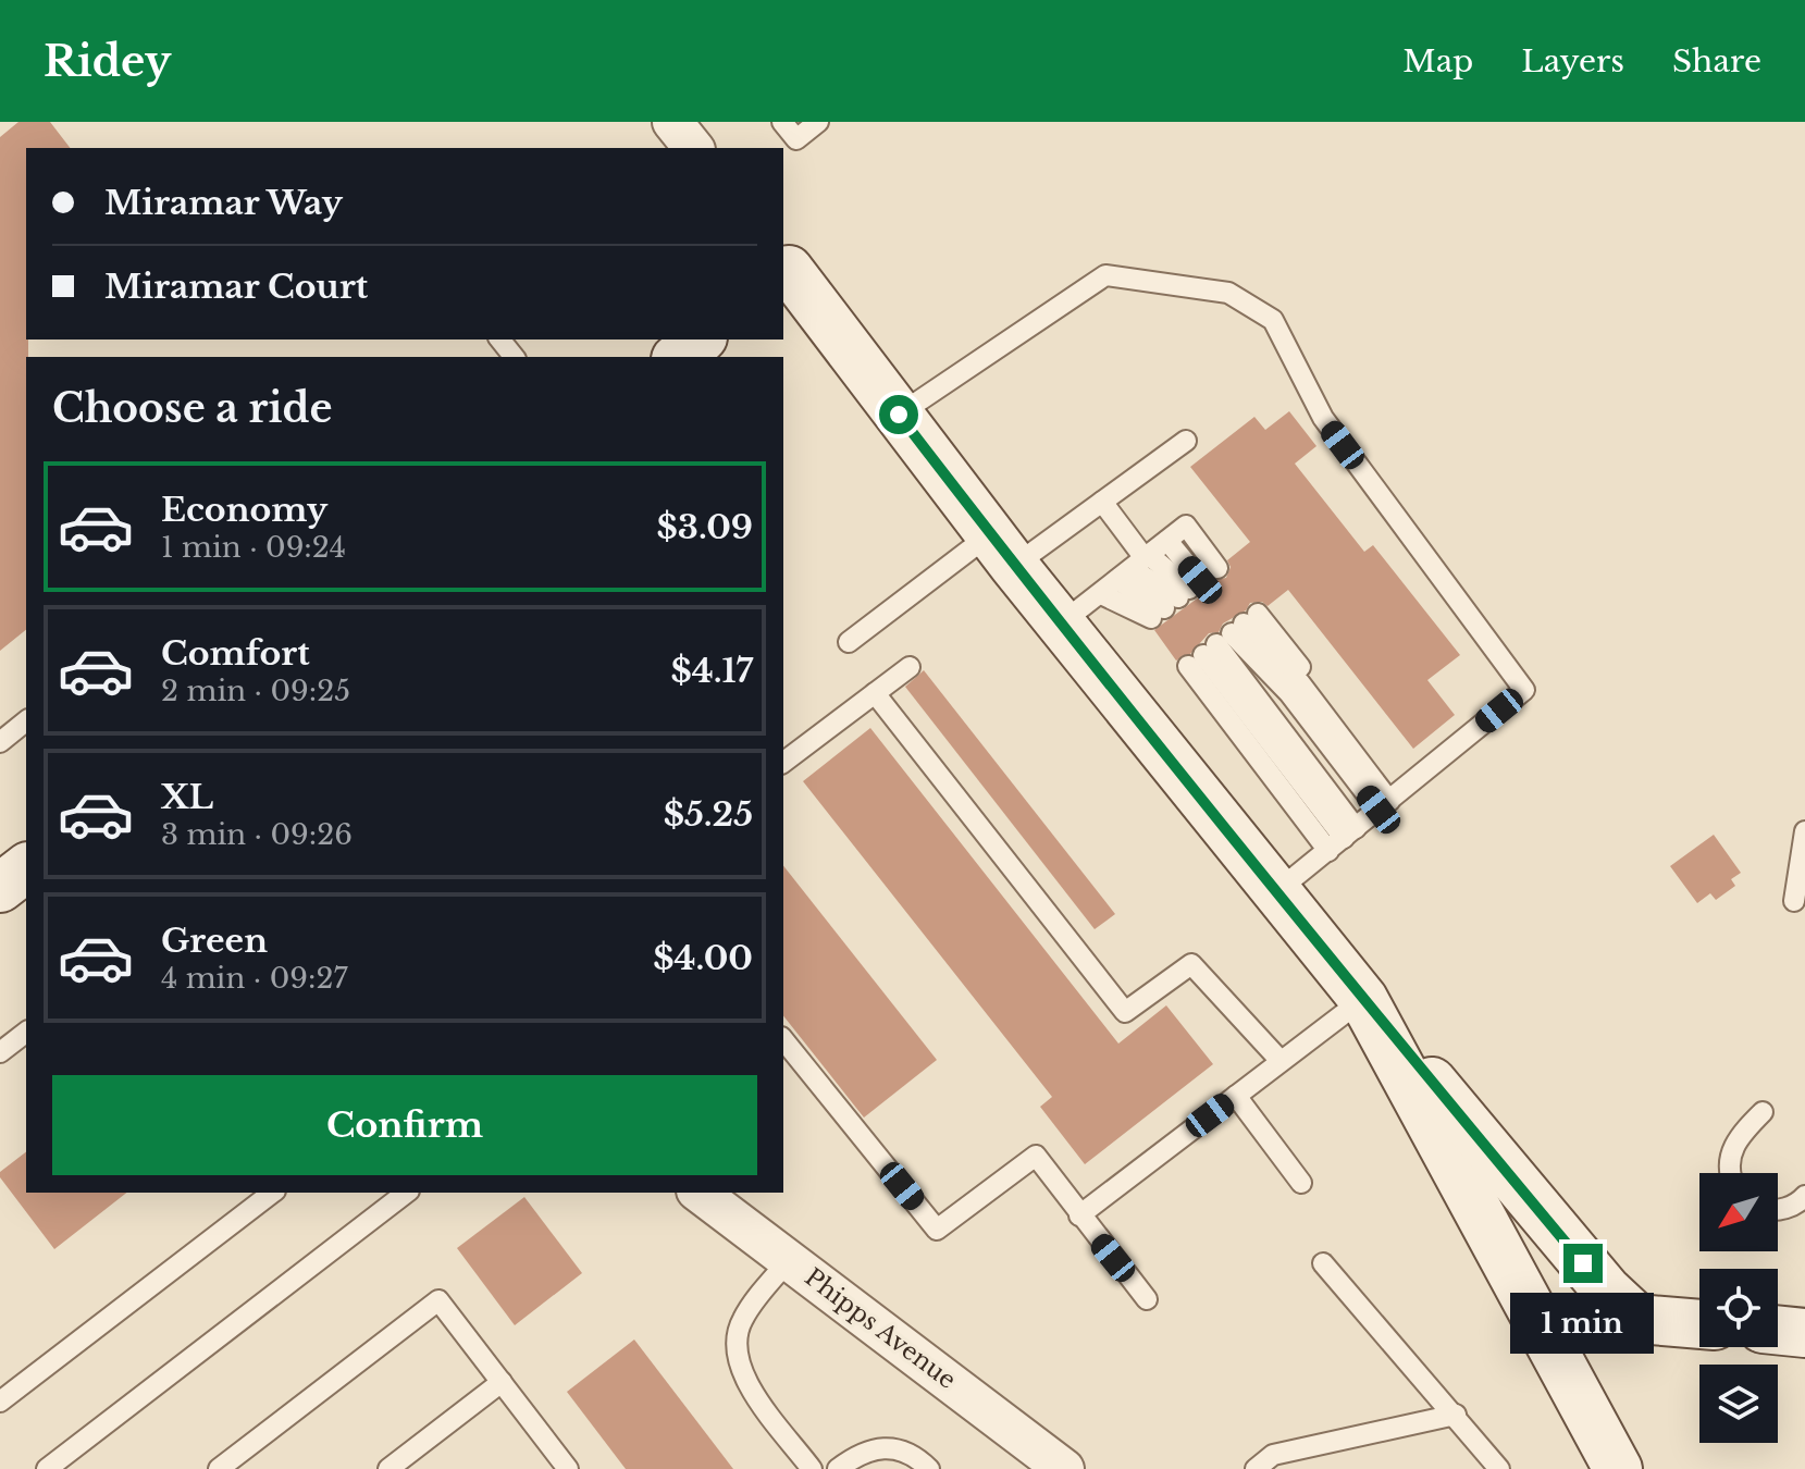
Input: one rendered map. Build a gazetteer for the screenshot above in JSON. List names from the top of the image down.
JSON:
{
  "streets": {
    "street": ["Phipps Avenue"]
  },
  "north": "bottom left",
  "page": {
    "header": "Ridey",
    "nav": ["Map", "Layers", "Share"],
    "banner": ["Miramar Way", "Miramar Court"],
    "heading": "Choose a ride",
    "list": [
      {
        "name": "Economy",
        "note": "1 min · 09:24",
        "value": "$3.09"
      },
      {
        "name": "Comfort",
        "note": "2 min · 09:25",
        "value": "$4.17"
      },
      {
        "name": "XL",
        "note": "3 min · 09:26",
        "value": "$5.25"
      },
      {
        "name": "Green",
        "note": "4 min · 09:27",
        "value": "$4.00"
      }
    ],
    "buttons": "Confirm",
    "bubble": "1 min"
  }
}
